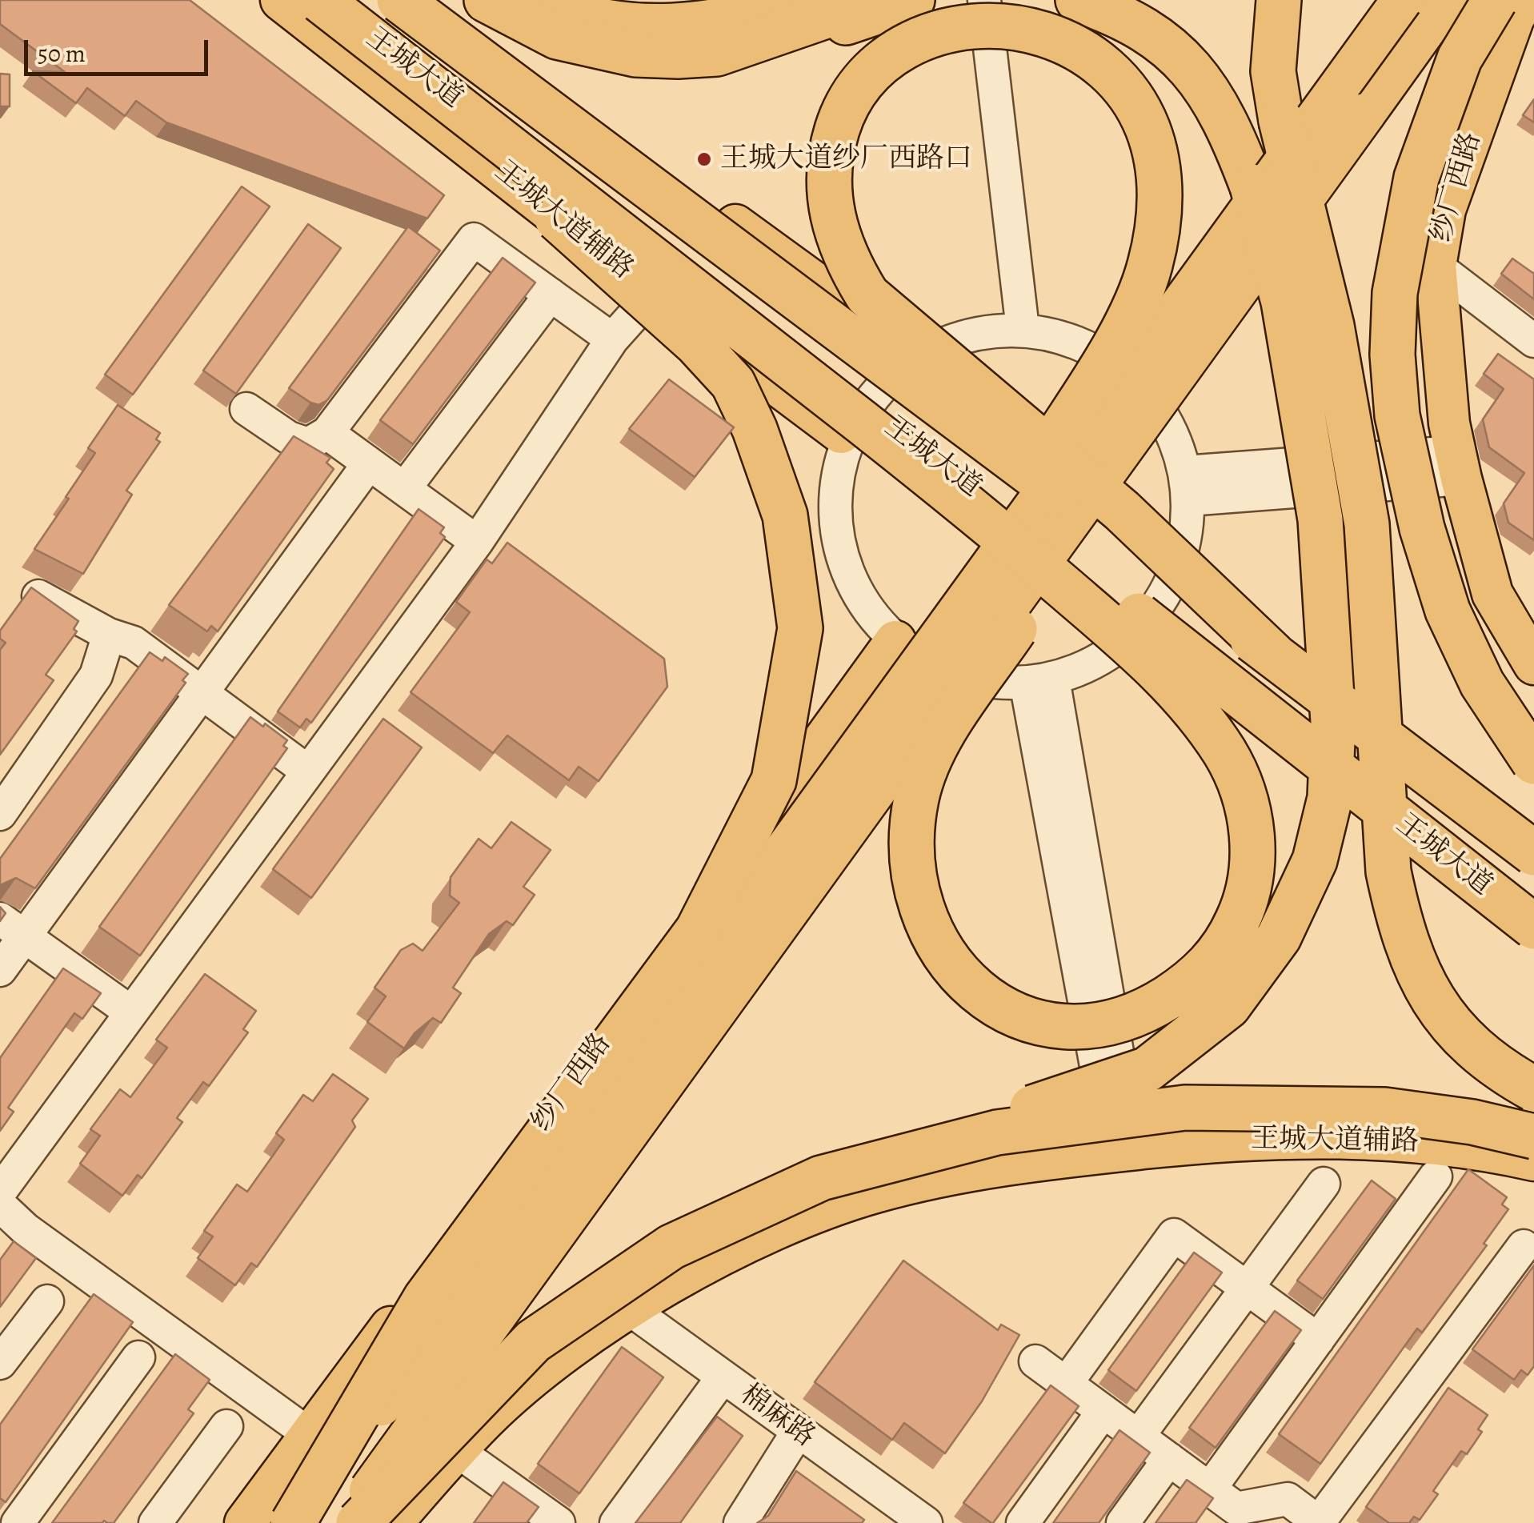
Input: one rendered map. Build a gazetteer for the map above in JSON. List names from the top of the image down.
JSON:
{
  "streets": {
    "highway": ["王城大道"],
    "main road": ["纱厂西路", "王城大道辅路"],
    "street": ["棉麻路"]
  },
  "places": ["王城大道纱厂西路口"],
  "scale_bar": "50 m"
}
